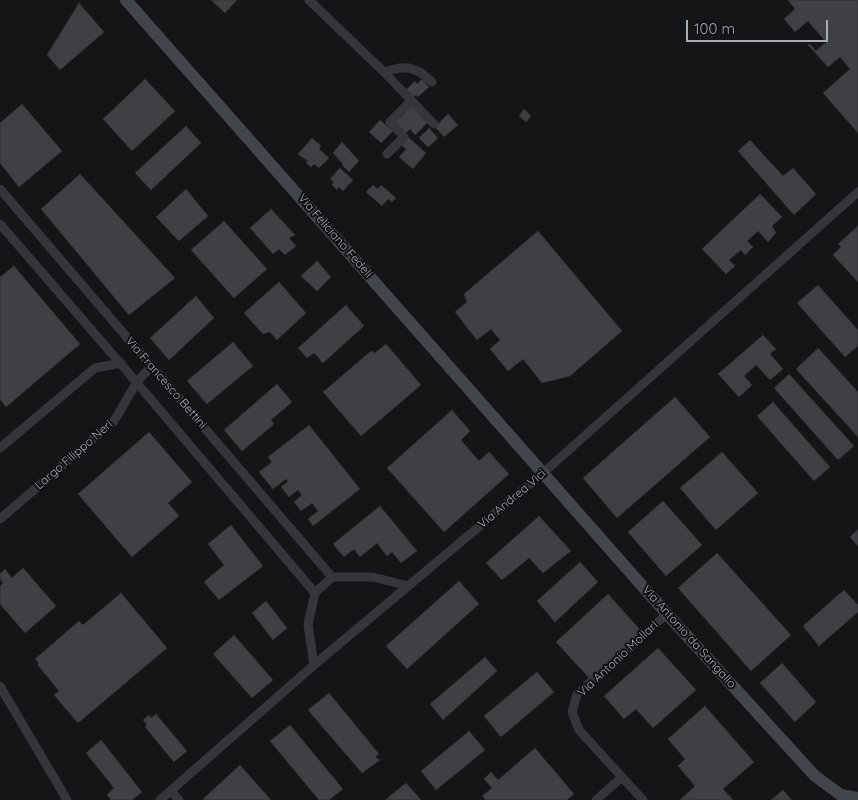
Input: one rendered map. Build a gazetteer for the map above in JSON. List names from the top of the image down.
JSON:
{
  "streets": {
    "street": [
      "Via Feliciano Fedeli",
      "Via Francesco Bettini",
      "Largo Filippo Neri",
      "Via Andrea Vici",
      "Via Antonio da Sangallo",
      "Via Antonio Mollari"
    ]
  },
  "crossings": [
    ["Via Feliciano Fedeli", "Via Andrea Vici"],
    ["Via Feliciano Fedeli", "Via Antonio da Sangallo"],
    ["Via Francesco Bettini", "Largo Filippo Neri"],
    ["Via Andrea Vici", "Via Antonio da Sangallo"],
    ["Via Antonio da Sangallo", "Via Antonio Mollari"]
  ],
  "scale_bar": "100 m"
}
